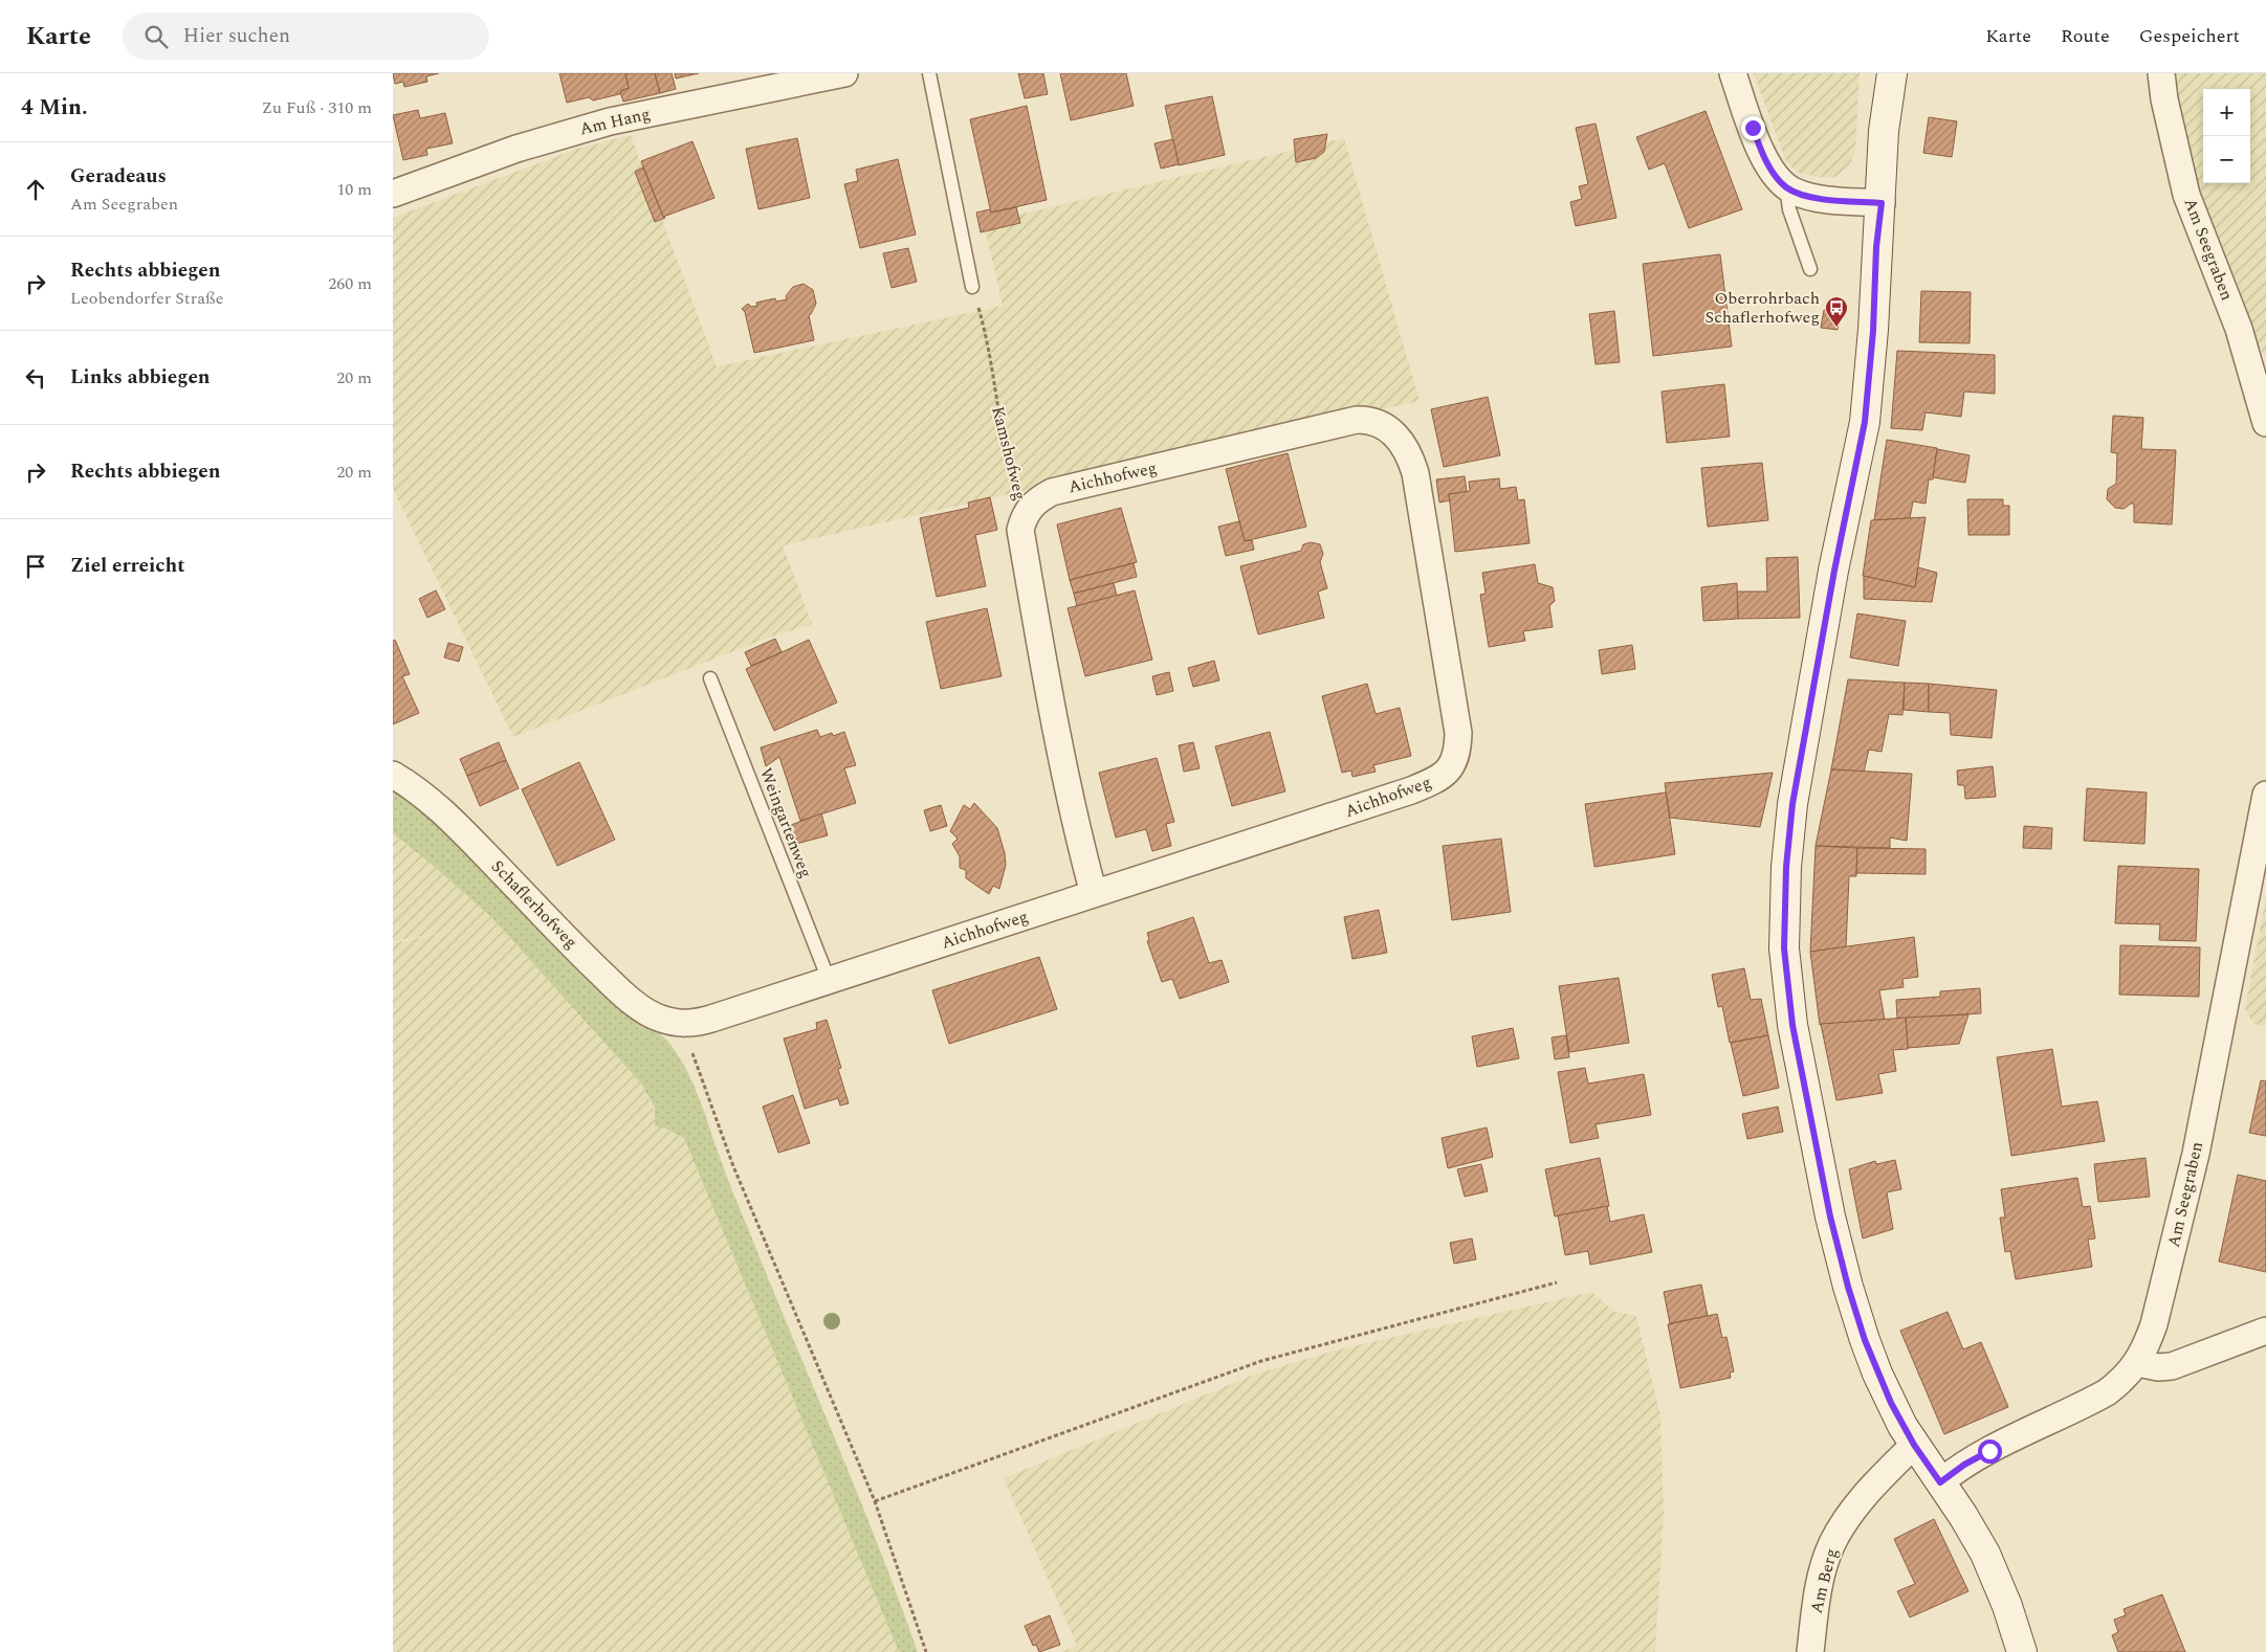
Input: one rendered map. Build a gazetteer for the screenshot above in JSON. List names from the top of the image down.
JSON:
{
  "streets": {
    "street": [
      "Am Hang",
      "Am Seegraben",
      "Kamshofweg",
      "Aichhofweg",
      "Schaflerhofweg",
      "Am Berg"
    ],
    "lane": ["Weingartenweg"]
  },
  "crossings": [
    ["Kamshofweg", "Aichhofweg"],
    ["Aichhofweg", "Weingartenweg"],
    ["Aichhofweg", "Schaflerhofweg"]
  ],
  "places": {
    "bus stop": ["Oberrohrbach Schaflerhofweg"]
  },
  "page": {
    "header": "Karte",
    "search": "Hier suchen",
    "nav": ["Karte", "Route", "Gespeichert"],
    "heading": ["4 Min.", "Zu Fuß · 310 m"],
    "map_buttons": ["+", "−"],
    "list": [
      ["Geradeaus", "Am Seegraben", "10 m"],
      ["Rechts abbiegen", "Leobendorfer Straße", "260 m"],
      ["Links abbiegen", "20 m"],
      ["Rechts abbiegen", "20 m"],
      "Ziel erreicht"
    ]
  }
}
